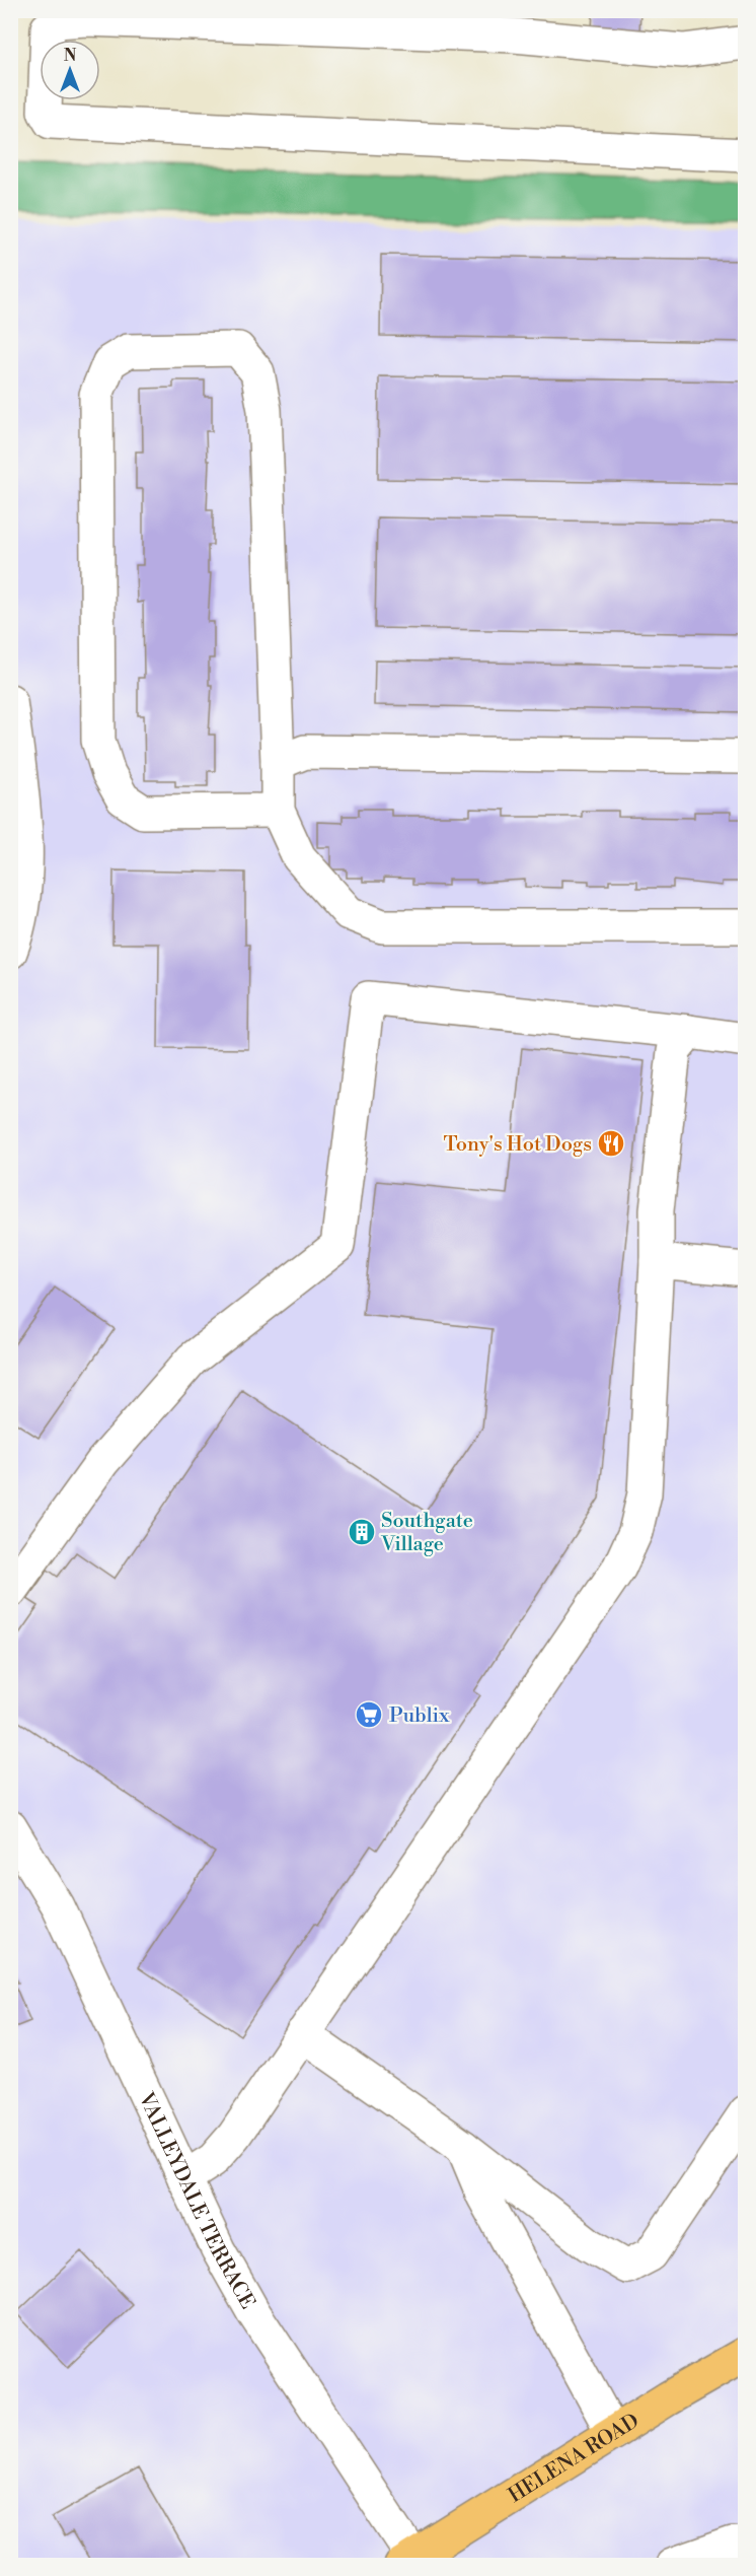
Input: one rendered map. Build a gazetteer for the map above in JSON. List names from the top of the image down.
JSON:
{
  "streets": {
    "main road": ["HELENA ROAD"],
    "street": ["VALLEYDALE TERRACE"]
  },
  "crossings": [
    ["VALLEYDALE TERRACE", "HELENA ROAD"]
  ],
  "places": {
    "restaurant": ["Tony's Hot Dogs"],
    "building": ["Southgate Village"],
    "supermarket": ["Publix"]
  },
  "north": "top"
}
